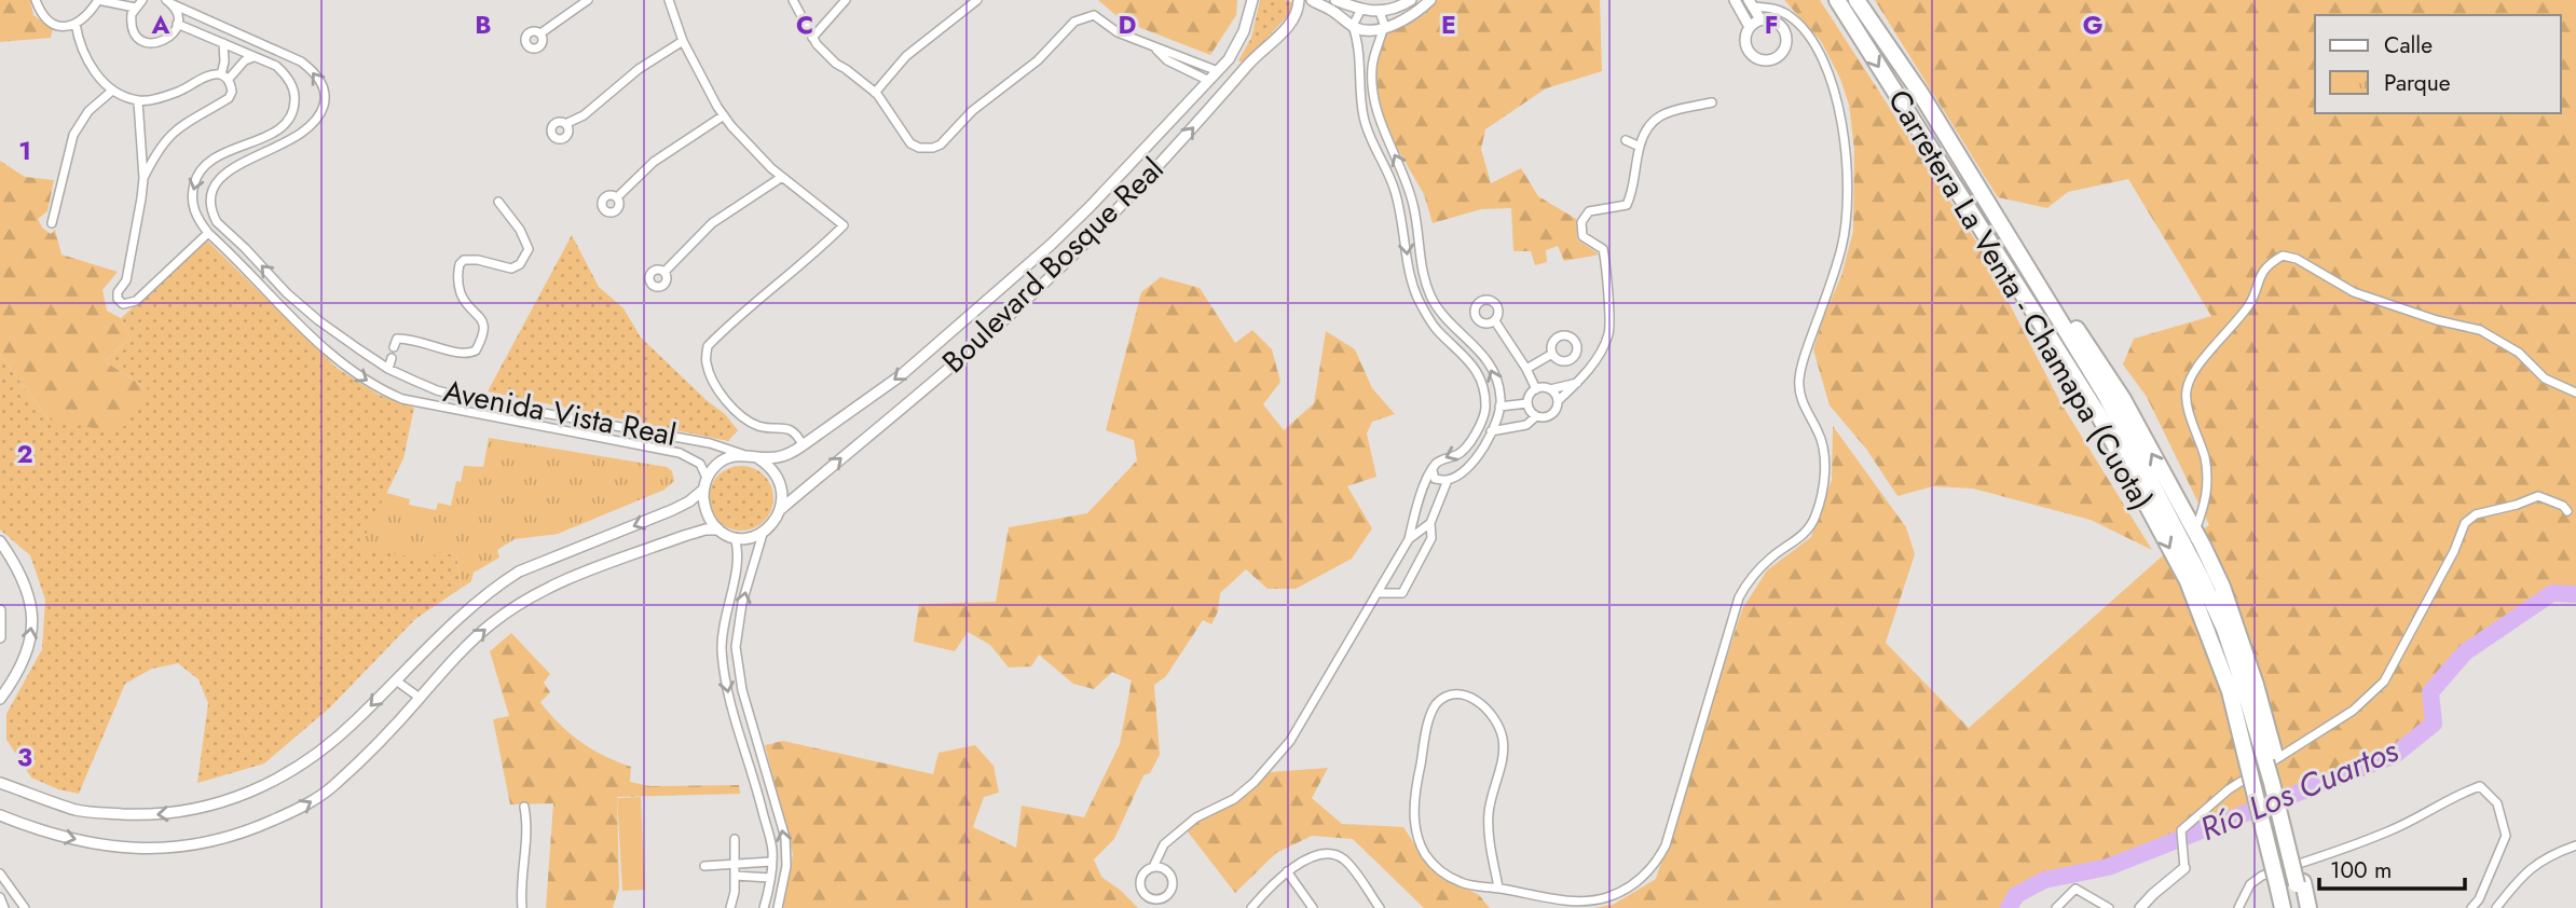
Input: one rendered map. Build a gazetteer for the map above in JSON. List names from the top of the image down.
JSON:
{
  "streets": {
    "highway": ["Carretera La Venta - Chamapa (Cuota)"],
    "street": ["Boulevard Bosque Real", "Avenida Vista Real"]
  },
  "crossings": [
    ["Boulevard Bosque Real", "Avenida Vista Real"]
  ],
  "water": ["Río Los Cuartos"],
  "legend": ["Calle", "Parque"],
  "scale_bar": "100 m",
  "grid": {
    "columns": [
      "A",
      "B",
      "C",
      "D",
      "E",
      "F",
      "G"
    ],
    "rows": ["1", "2", "3"]
  }
}
